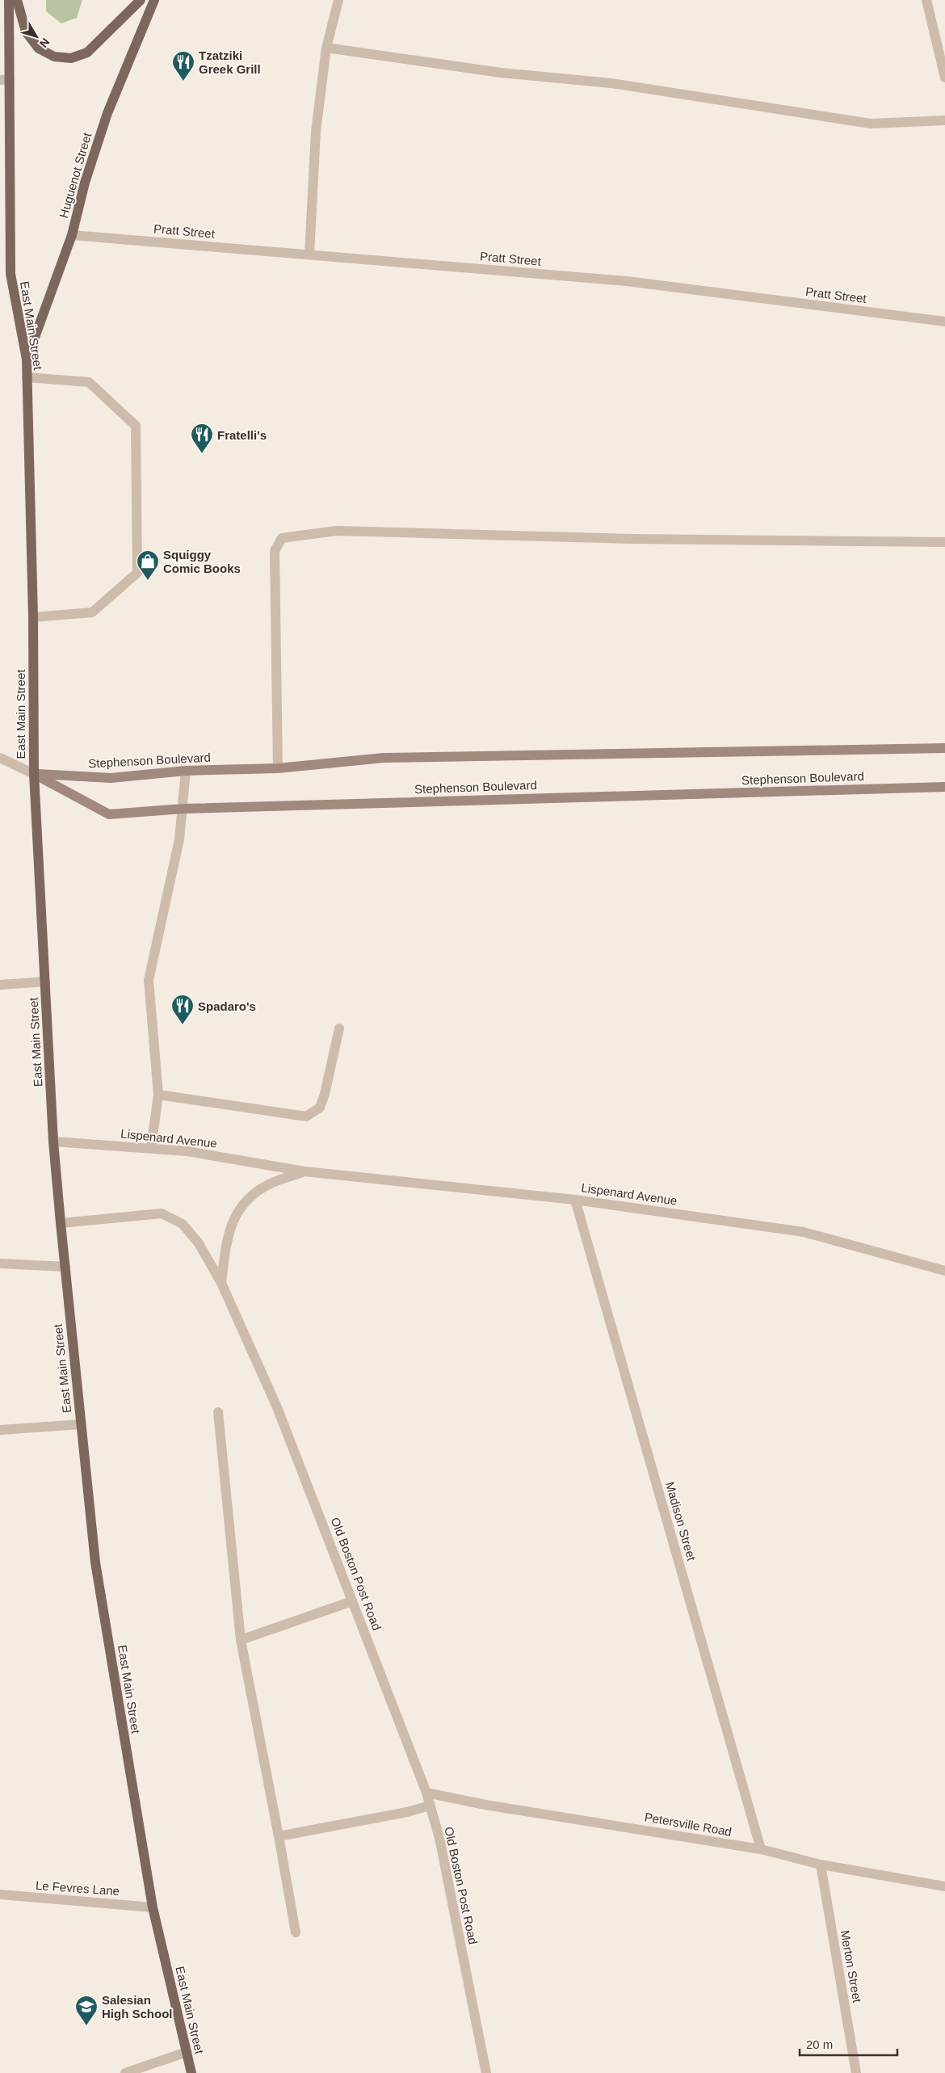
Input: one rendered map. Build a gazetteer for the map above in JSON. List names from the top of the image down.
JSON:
{
  "streets": {
    "main road": ["Huguenot Street", "East Main Street"],
    "street": [
      "Pratt Street",
      "Stephenson Boulevard",
      "Lispenard Avenue",
      "Madison Street",
      "Old Boston Post Road",
      "Petersville Road",
      "Le Fevres Lane",
      "Merton Street"
    ]
  },
  "crossings": [
    ["Huguenot Street", "Pratt Street"],
    ["Huguenot Street", "East Main Street"],
    ["East Main Street", "Stephenson Boulevard"],
    ["East Main Street", "Lispenard Avenue"],
    ["East Main Street", "Old Boston Post Road"],
    ["East Main Street", "Le Fevres Lane"],
    ["Lispenard Avenue", "Madison Street"],
    ["Lispenard Avenue", "Old Boston Post Road"],
    ["Madison Street", "Petersville Road"],
    ["Old Boston Post Road", "Petersville Road"],
    ["Petersville Road", "Merton Street"]
  ],
  "places": {
    "restaurant": ["Tzatziki Greek Grill", "Fratelli's", "Spadaro's"],
    "shop": ["Squiggy Comic Books"],
    "school or university": ["Salesian High School"]
  },
  "scale_bar": "20 m",
  "north": "bottom right"
}
